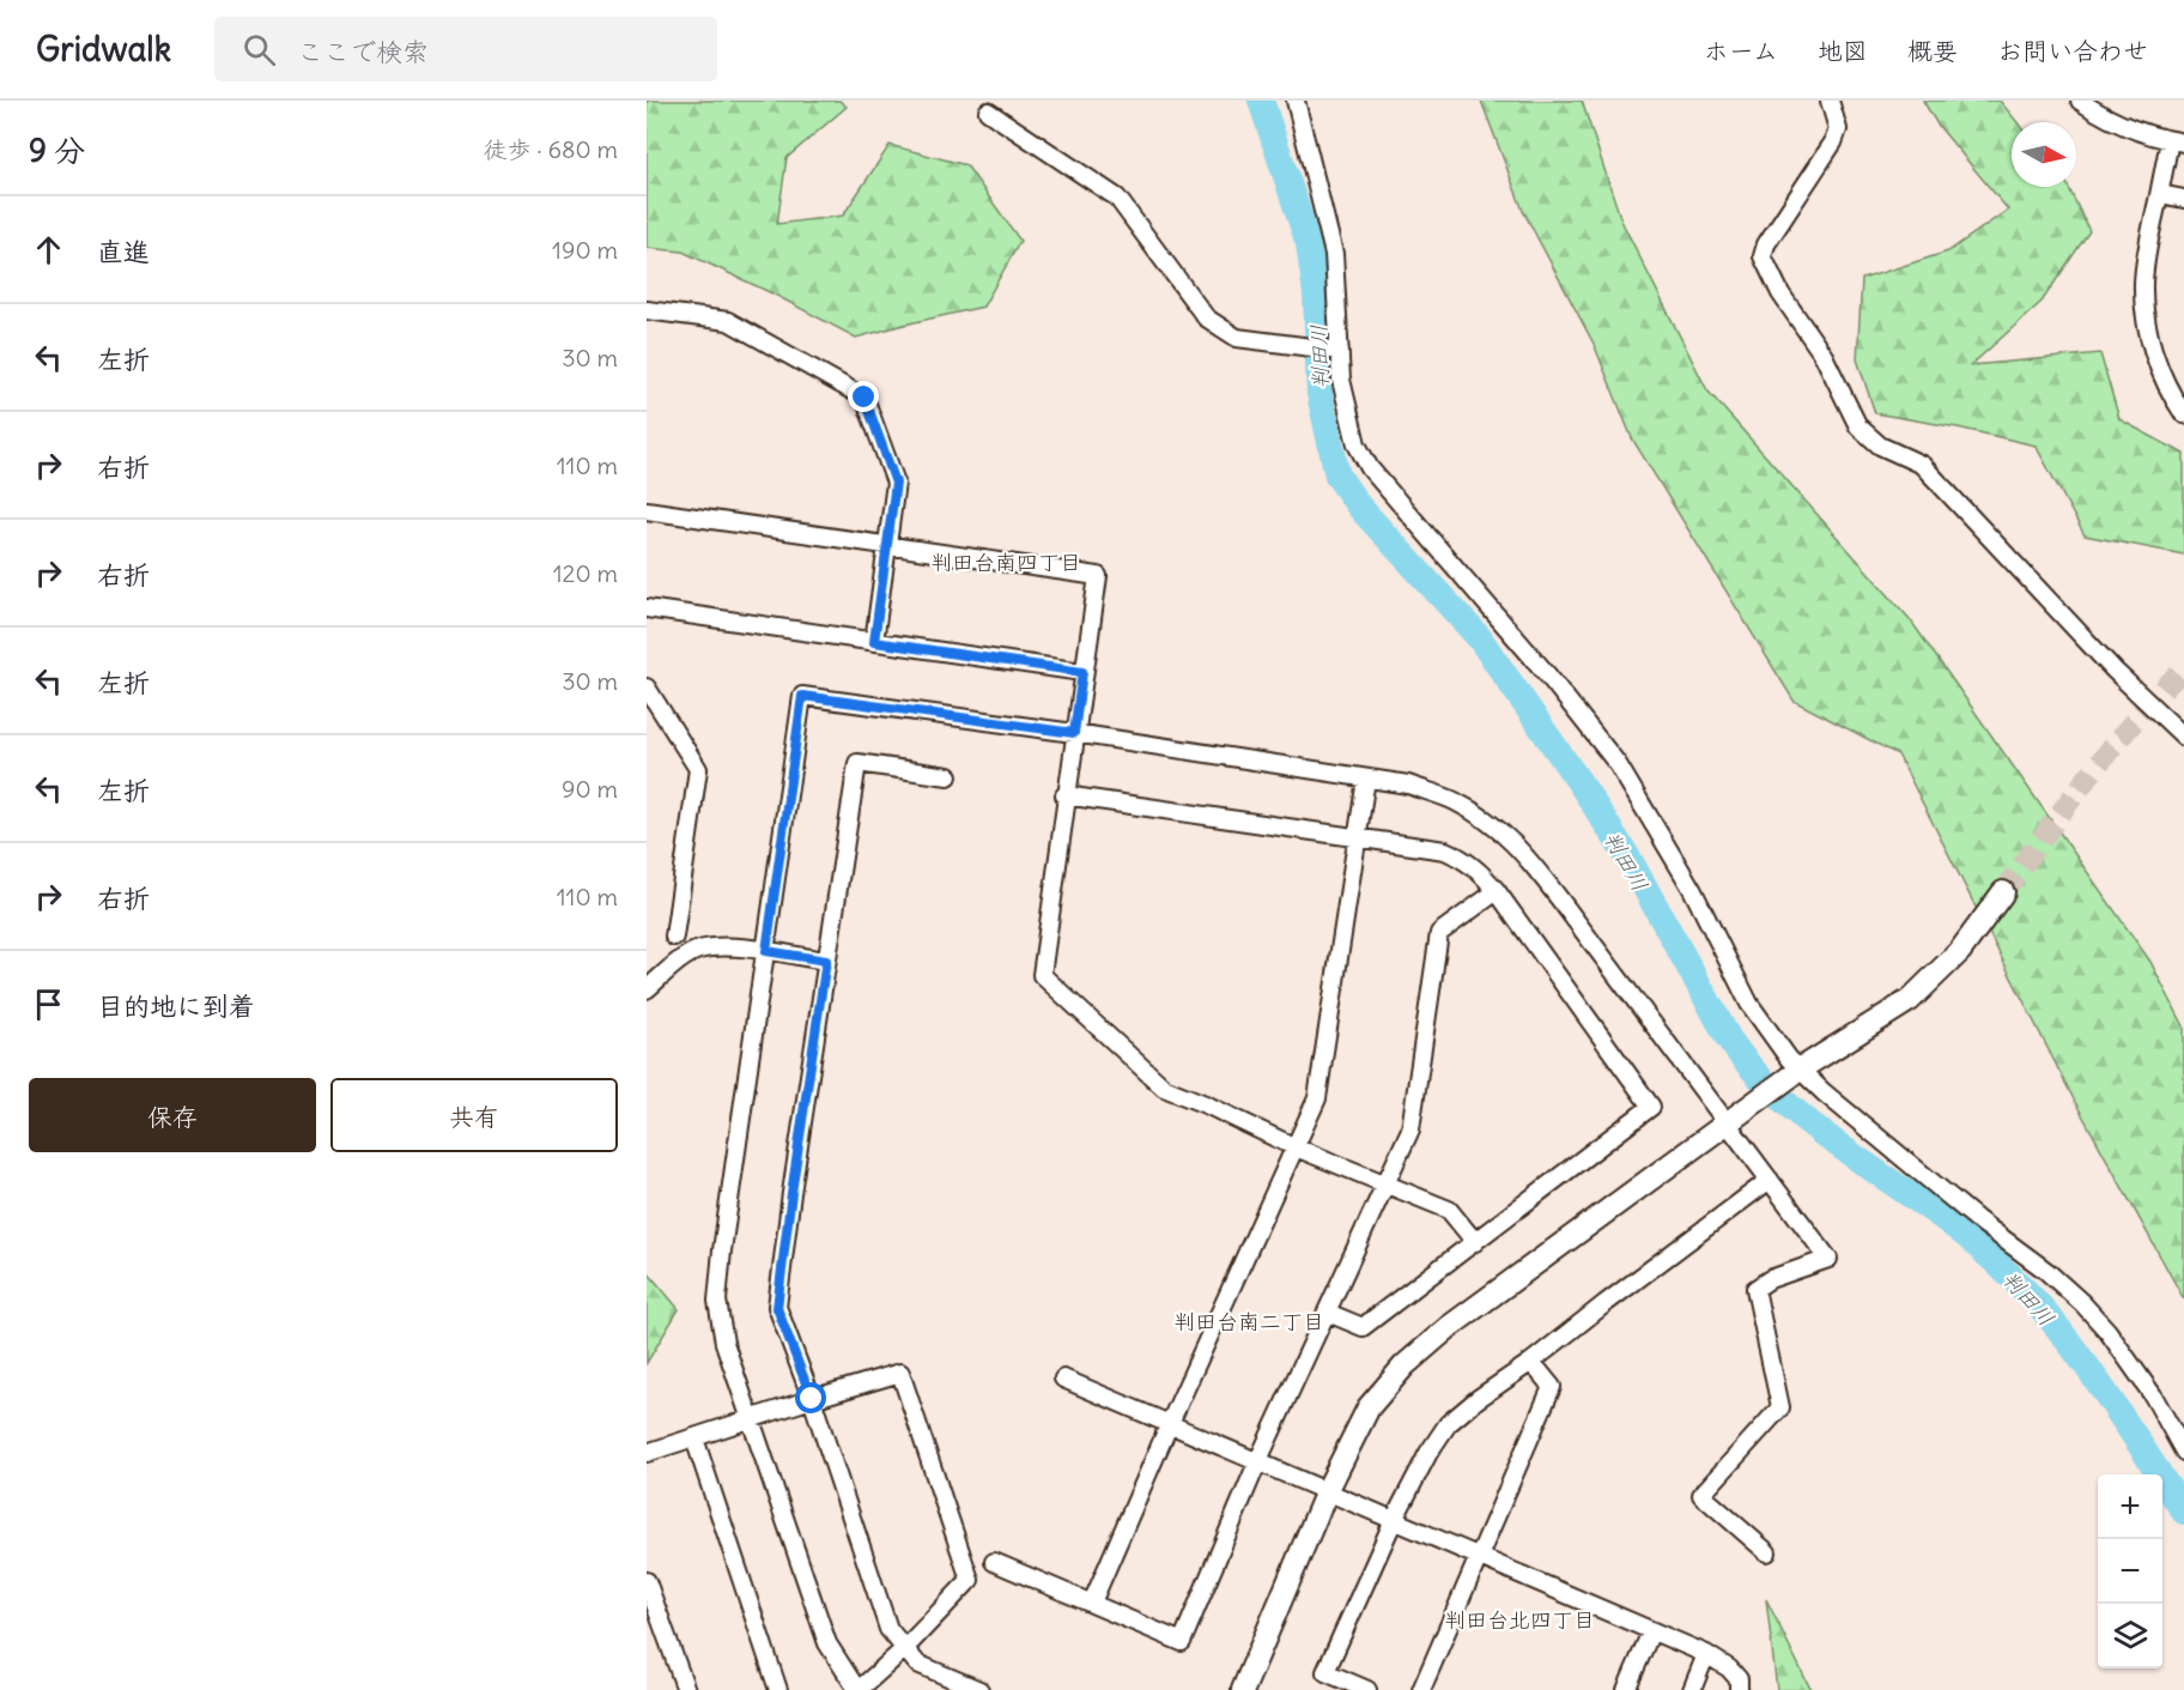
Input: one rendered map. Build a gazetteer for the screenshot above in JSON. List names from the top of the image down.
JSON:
{
  "districts": ["判田台南四丁目", "判田台南二丁目", "判田台北四丁目"],
  "water": ["判田川"],
  "north": "right",
  "page": {
    "header": "Gridwalk",
    "search": "ここで検索",
    "nav": [
      "ホーム",
      "地図",
      "概要",
      "お問い合わせ"
    ],
    "heading": ["9 分", "徒歩 · 680 m"],
    "list": [
      ["直進", "190 m"],
      ["左折", "30 m"],
      ["右折", "110 m"],
      ["右折", "120 m"],
      ["左折", "30 m"],
      ["左折", "90 m"],
      ["右折", "110 m"],
      "目的地に到着"
    ],
    "buttons": ["保存", "共有"],
    "map_buttons": ["+", "−"]
  }
}
